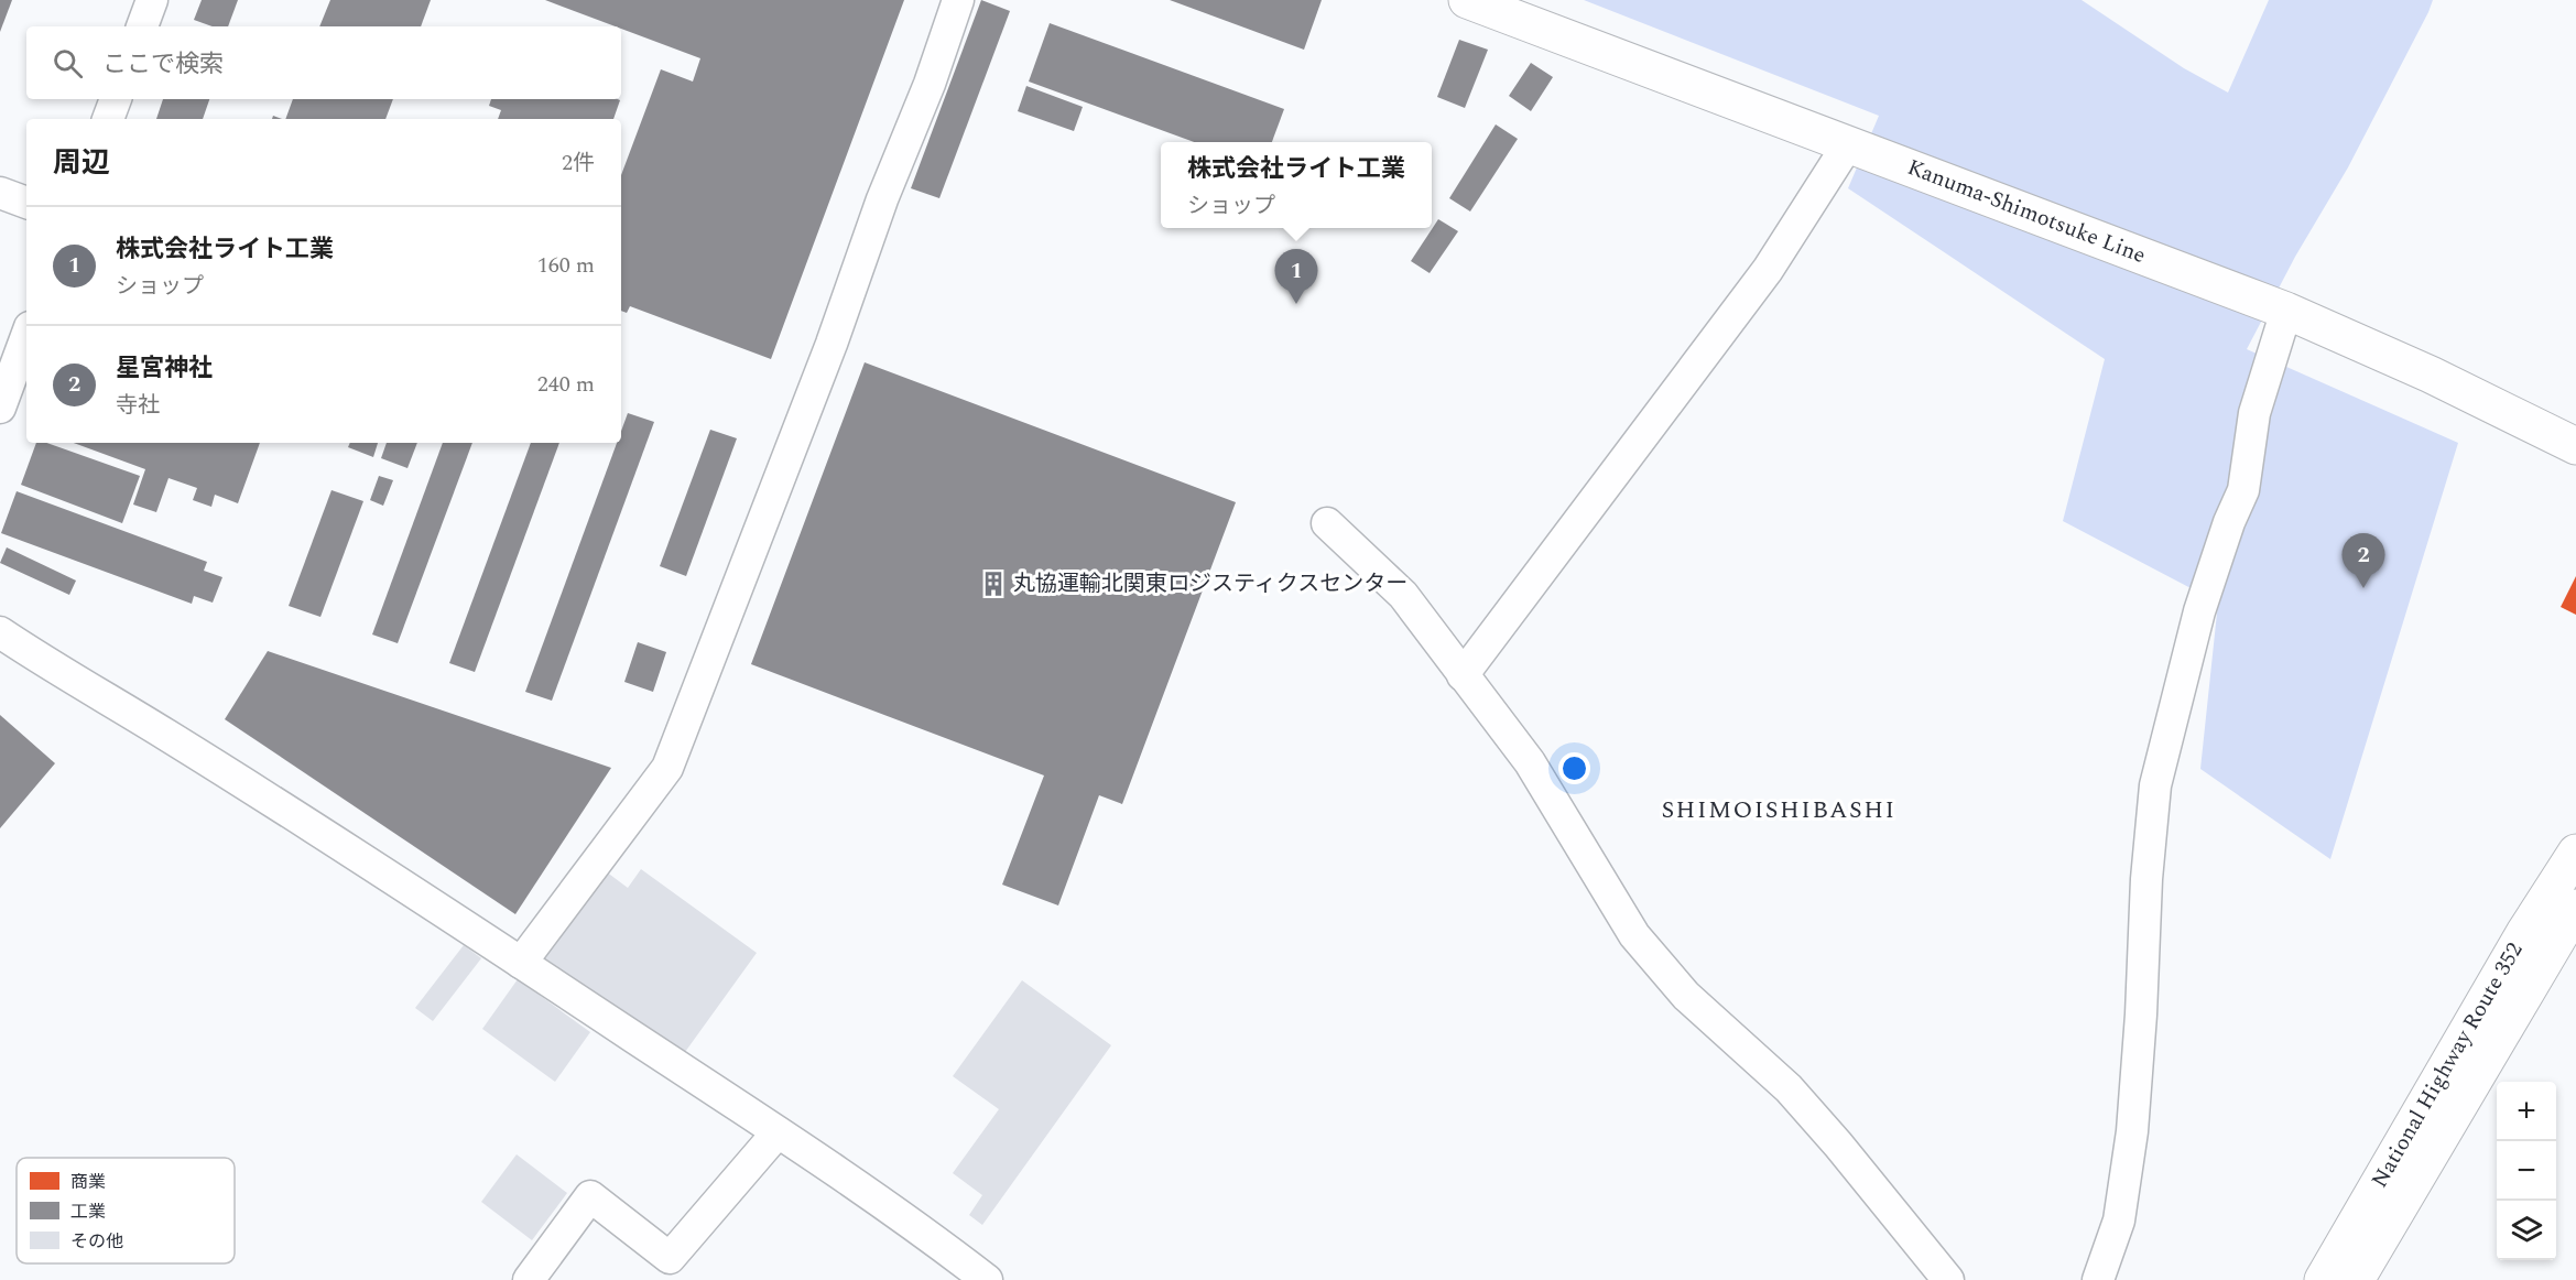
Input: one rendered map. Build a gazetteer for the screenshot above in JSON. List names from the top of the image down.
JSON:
{
  "streets": {
    "main road": ["Kanuma-Shimotsuke Line", "National Highway Route 352"]
  },
  "districts": ["SHIMOISHIBASHI"],
  "places": {
    "building": ["丸協運輸北関東ロジスティクスセンター"]
  },
  "legend": ["商業", "工業", "その他"],
  "page": {
    "search": "ここで検索",
    "heading": ["周辺", "2件"],
    "popup": ["株式会社ライト工業", "ショップ"],
    "list": [
      {
        "mark": "1",
        "name": "株式会社ライト工業",
        "note": "ショップ",
        "value": "160 m"
      },
      {
        "mark": "2",
        "name": "星宮神社",
        "note": "寺社",
        "value": "240 m"
      }
    ],
    "pins": ["1", "2"],
    "map_buttons": ["+", "−"]
  }
}
